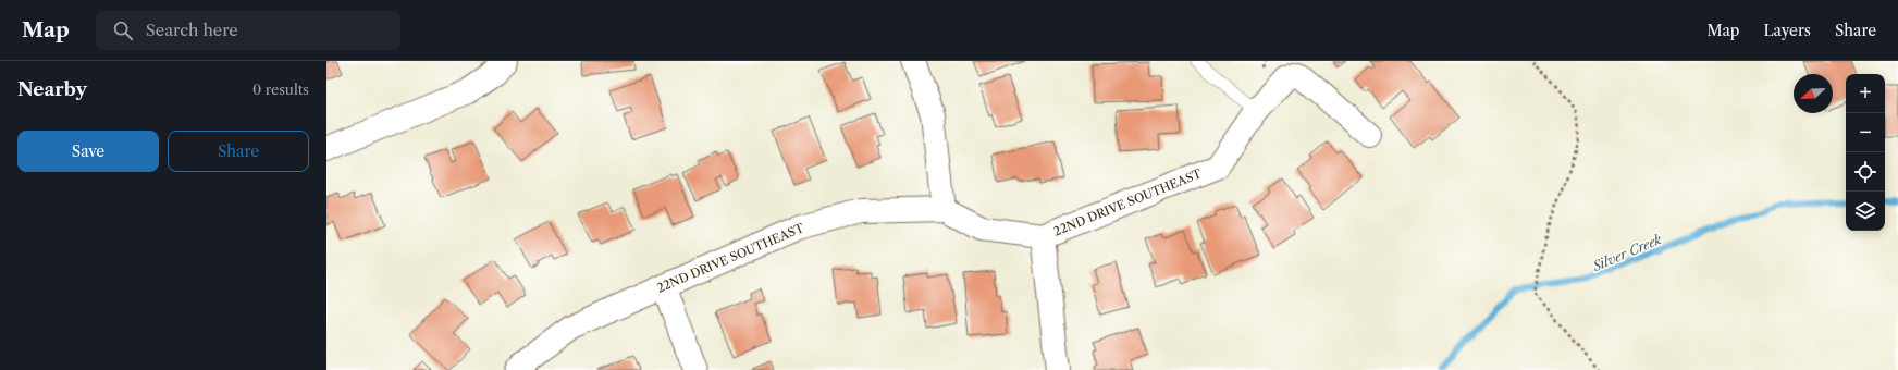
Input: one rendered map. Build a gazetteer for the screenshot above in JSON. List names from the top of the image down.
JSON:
{
  "streets": {
    "street": ["22ND DRIVE SOUTHEAST"]
  },
  "water": ["Silver Creek"],
  "north": "bottom left",
  "page": {
    "header": "Map",
    "search": "Search here",
    "nav": ["Map", "Layers", "Share"],
    "heading": ["Nearby", "0 results"],
    "map_buttons": ["+", "−"],
    "buttons": ["Save", "Share"]
  }
}
